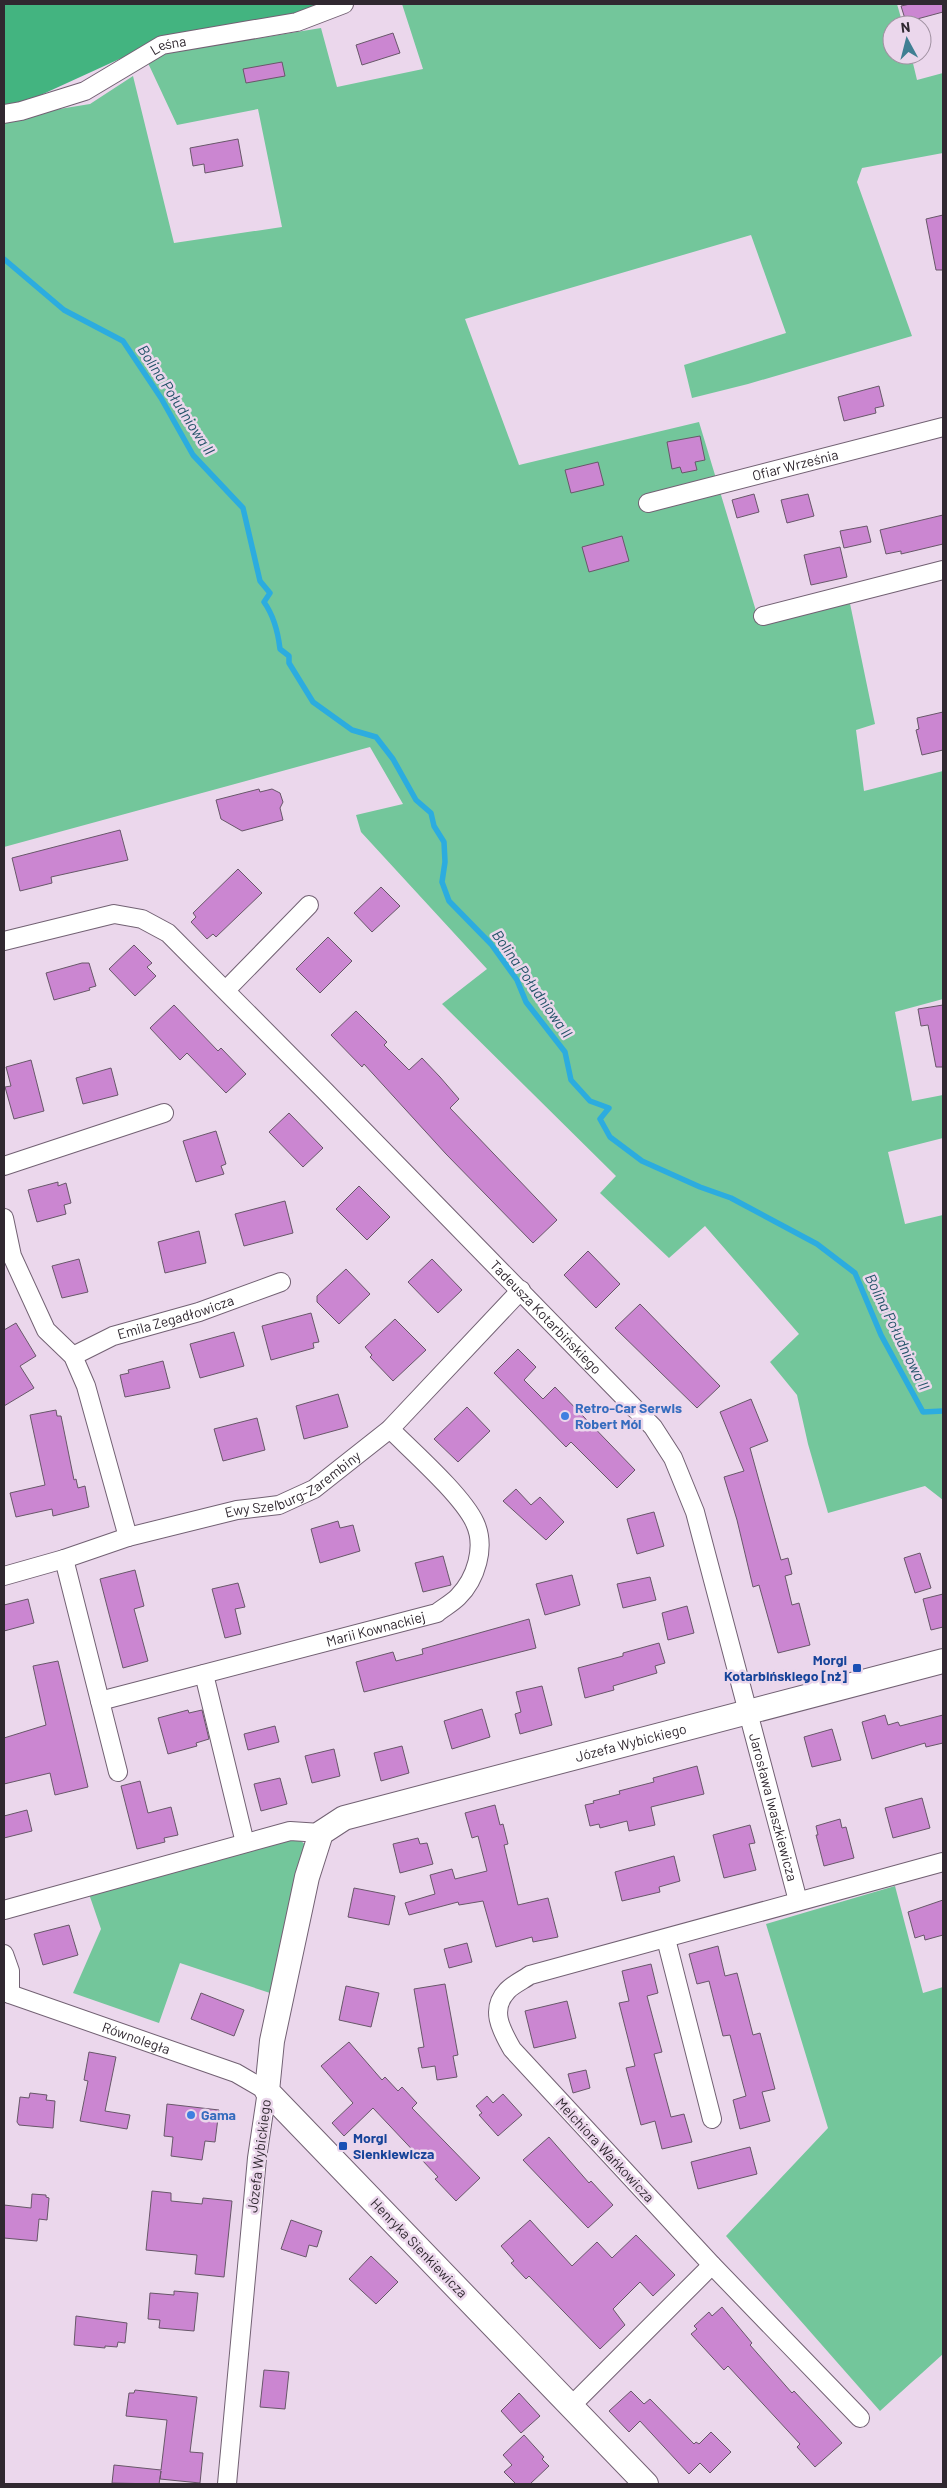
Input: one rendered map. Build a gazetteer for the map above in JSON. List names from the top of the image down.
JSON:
{
  "streets": {
    "street": [
      "Leśna",
      "Ofiar Września",
      "Emila Zegadłowicza",
      "Tadeusza Kotarbińskiego",
      "Ewy Szelburg-Zarembiny",
      "Marii Kownackiej",
      "Józefa Wybickiego",
      "Jarosława Iwaszkiewicza",
      "Równoległa",
      "Melchiora Wańkowicza",
      "Henryka Sienkiewicza"
    ]
  },
  "crossings": [
    ["Tadeusza Kotarbińskiego", "Ewy Szelburg-Zarembiny"],
    ["Tadeusza Kotarbińskiego", "Józefa Wybickiego"],
    ["Tadeusza Kotarbińskiego", "Jarosława Iwaszkiewicza"],
    ["Ewy Szelburg-Zarembiny", "Marii Kownackiej"],
    ["Józefa Wybickiego", "Jarosława Iwaszkiewicza"],
    ["Józefa Wybickiego", "Równoległa"],
    ["Józefa Wybickiego", "Henryka Sienkiewicza"],
    ["Jarosława Iwaszkiewicza", "Melchiora Wańkowicza"],
    ["Równoległa", "Henryka Sienkiewicza"]
  ],
  "water": ["Bolina Południowa II"],
  "places": {
    "other": ["Retro-Car Serwis Robert Mól", "Gama"],
    "transit": ["Morgi Kotarbińskiego [nż]", "Morgi Sienkiewicza"]
  },
  "north": "top"
}
